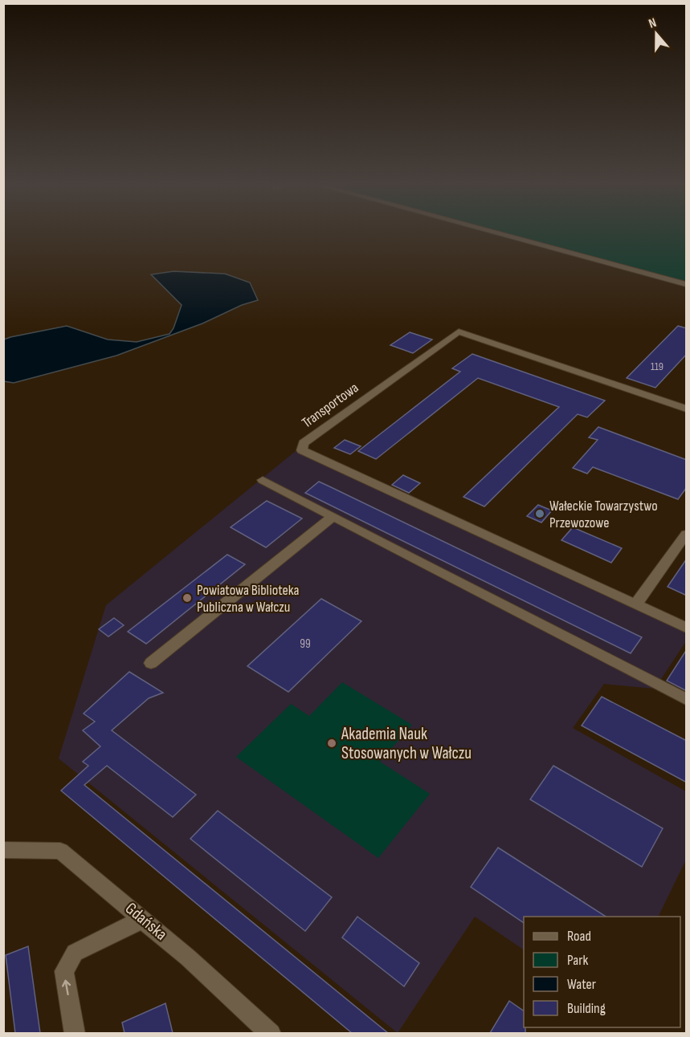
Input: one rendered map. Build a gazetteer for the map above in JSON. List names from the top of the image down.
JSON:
{
  "streets": {
    "street": ["Transportowa", "Gdańska"]
  },
  "places": ["Wałeckie Towarzystwo Przewozowe", "Powiatowa Biblioteka Publiczna w Wałczu", "Akademia Nauk Stosowanych w Wałczu"],
  "house_numbers": ["119", "99"],
  "legend": [
    "Road",
    "Park",
    "Water",
    "Building"
  ],
  "north": "top"
}
